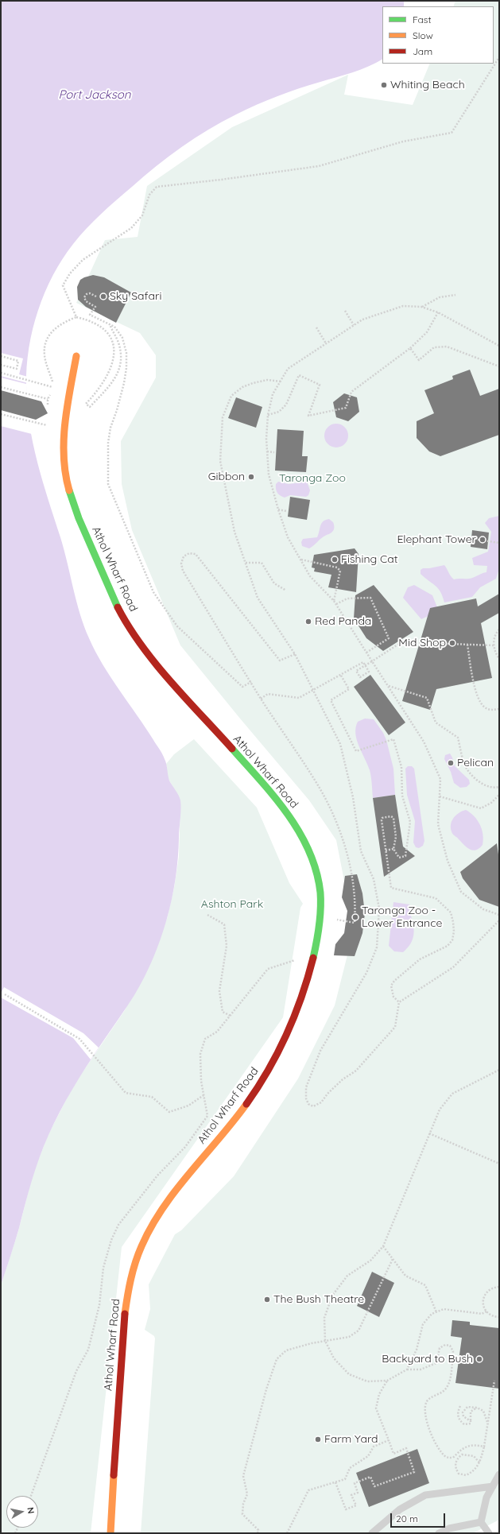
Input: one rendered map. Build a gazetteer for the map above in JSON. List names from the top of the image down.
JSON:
{
  "streets": {
    "main road": ["Athol Wharf Road"]
  },
  "water": ["Port Jackson"],
  "parks": ["Taronga Zoo", "Ashton Park"],
  "places": [
    "Whiting Beach",
    "Sky Safari",
    "Gibbon",
    "Elephant Tower",
    "Fishing Cat",
    "Red Panda",
    "Mid Shop",
    "Pelican",
    "Taronga Zoo - Lower Entrance",
    "The Bush Theatre",
    "Backyard to Bush",
    "Farm Yard"
  ],
  "legend": ["Fast", "Slow", "Jam"],
  "scale_bar": "20 m",
  "north": "right"
}
